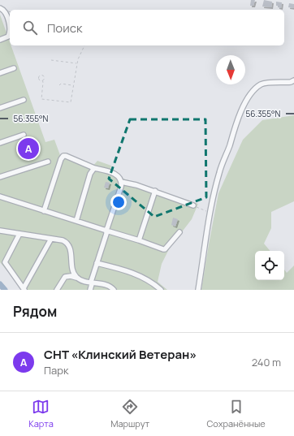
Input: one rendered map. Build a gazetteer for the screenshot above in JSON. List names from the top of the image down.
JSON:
{
  "north": "bottom",
  "page": {
    "search": "Поиск",
    "pins": "A",
    "heading": "Рядом",
    "list": [
      {
        "mark": "A",
        "name": "СНТ «Клинский Ветеран»",
        "note": "Парк",
        "value": "240 m"
      }
    ],
    "nav": ["Карта", "Маршрут", "Сохранённые"]
  },
  "coordinates": ["56.355°N"]
}
